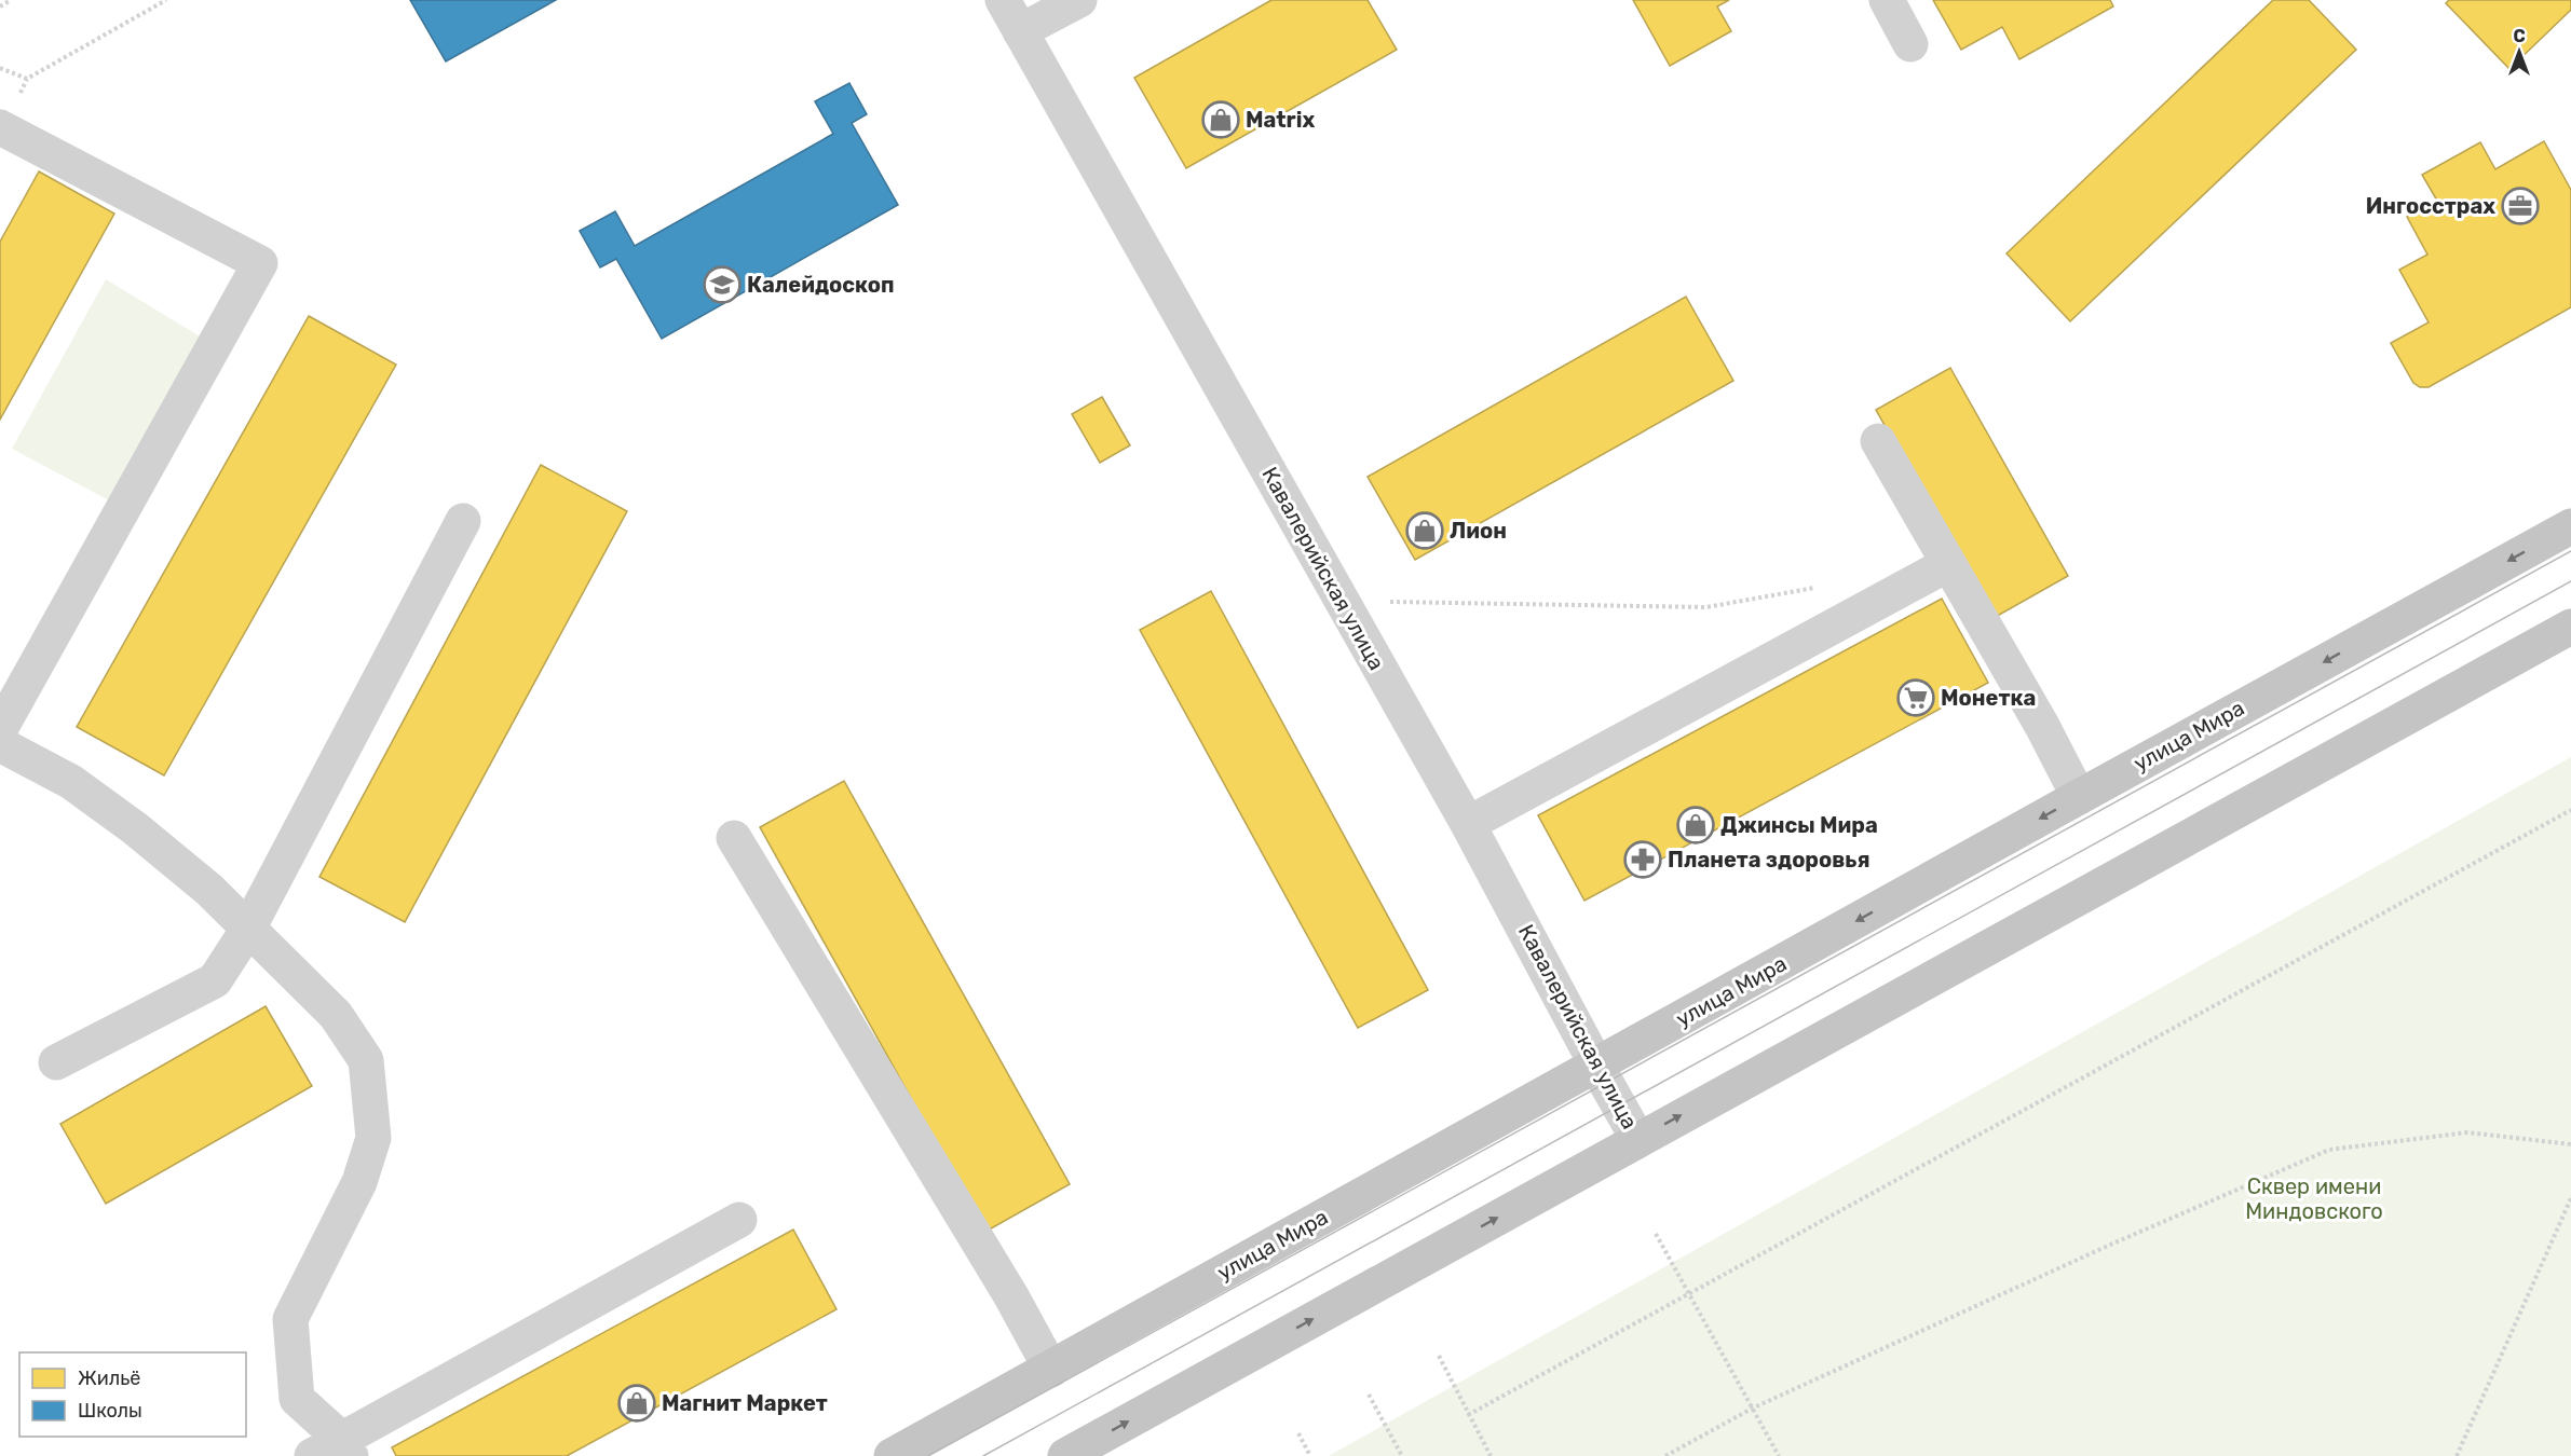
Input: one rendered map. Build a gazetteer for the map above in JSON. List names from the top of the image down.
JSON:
{
  "streets": {
    "main road": ["улица Мира"],
    "street": ["Кавалерийская улица"]
  },
  "crossings": [
    ["Кавалерийская улица", "улица Мира"]
  ],
  "parks": ["Сквер имени Миндовского"],
  "places": {
    "shop": [
      "Matrix",
      "Лион",
      "Джинсы Мира",
      "Магнит Маркет"
    ],
    "office": ["Ингосстрах"],
    "school or university": ["Калейдоскоп"],
    "supermarket": ["Монетка"],
    "pharmacy": ["Планета здоровья"]
  },
  "legend": ["Жильё", "Школы"],
  "north": "top"
}
